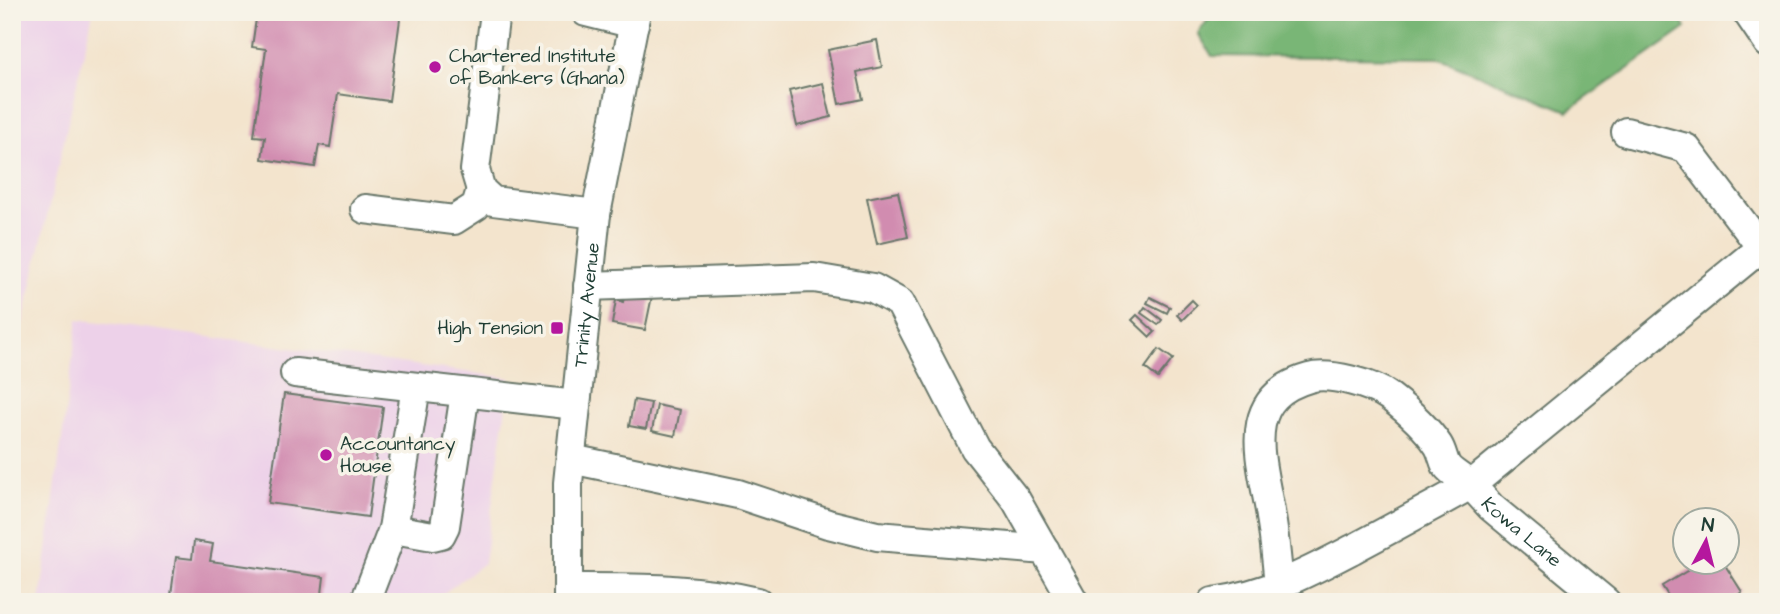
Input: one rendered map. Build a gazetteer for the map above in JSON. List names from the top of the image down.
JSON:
{
  "streets": {
    "street": ["Trinity Avenue", "Kowa Lane"]
  },
  "places": {
    "other": ["Chartered Institute of Bankers (Ghana)", "Accountancy House"],
    "transit": ["High Tension"]
  },
  "north": "top"
}
